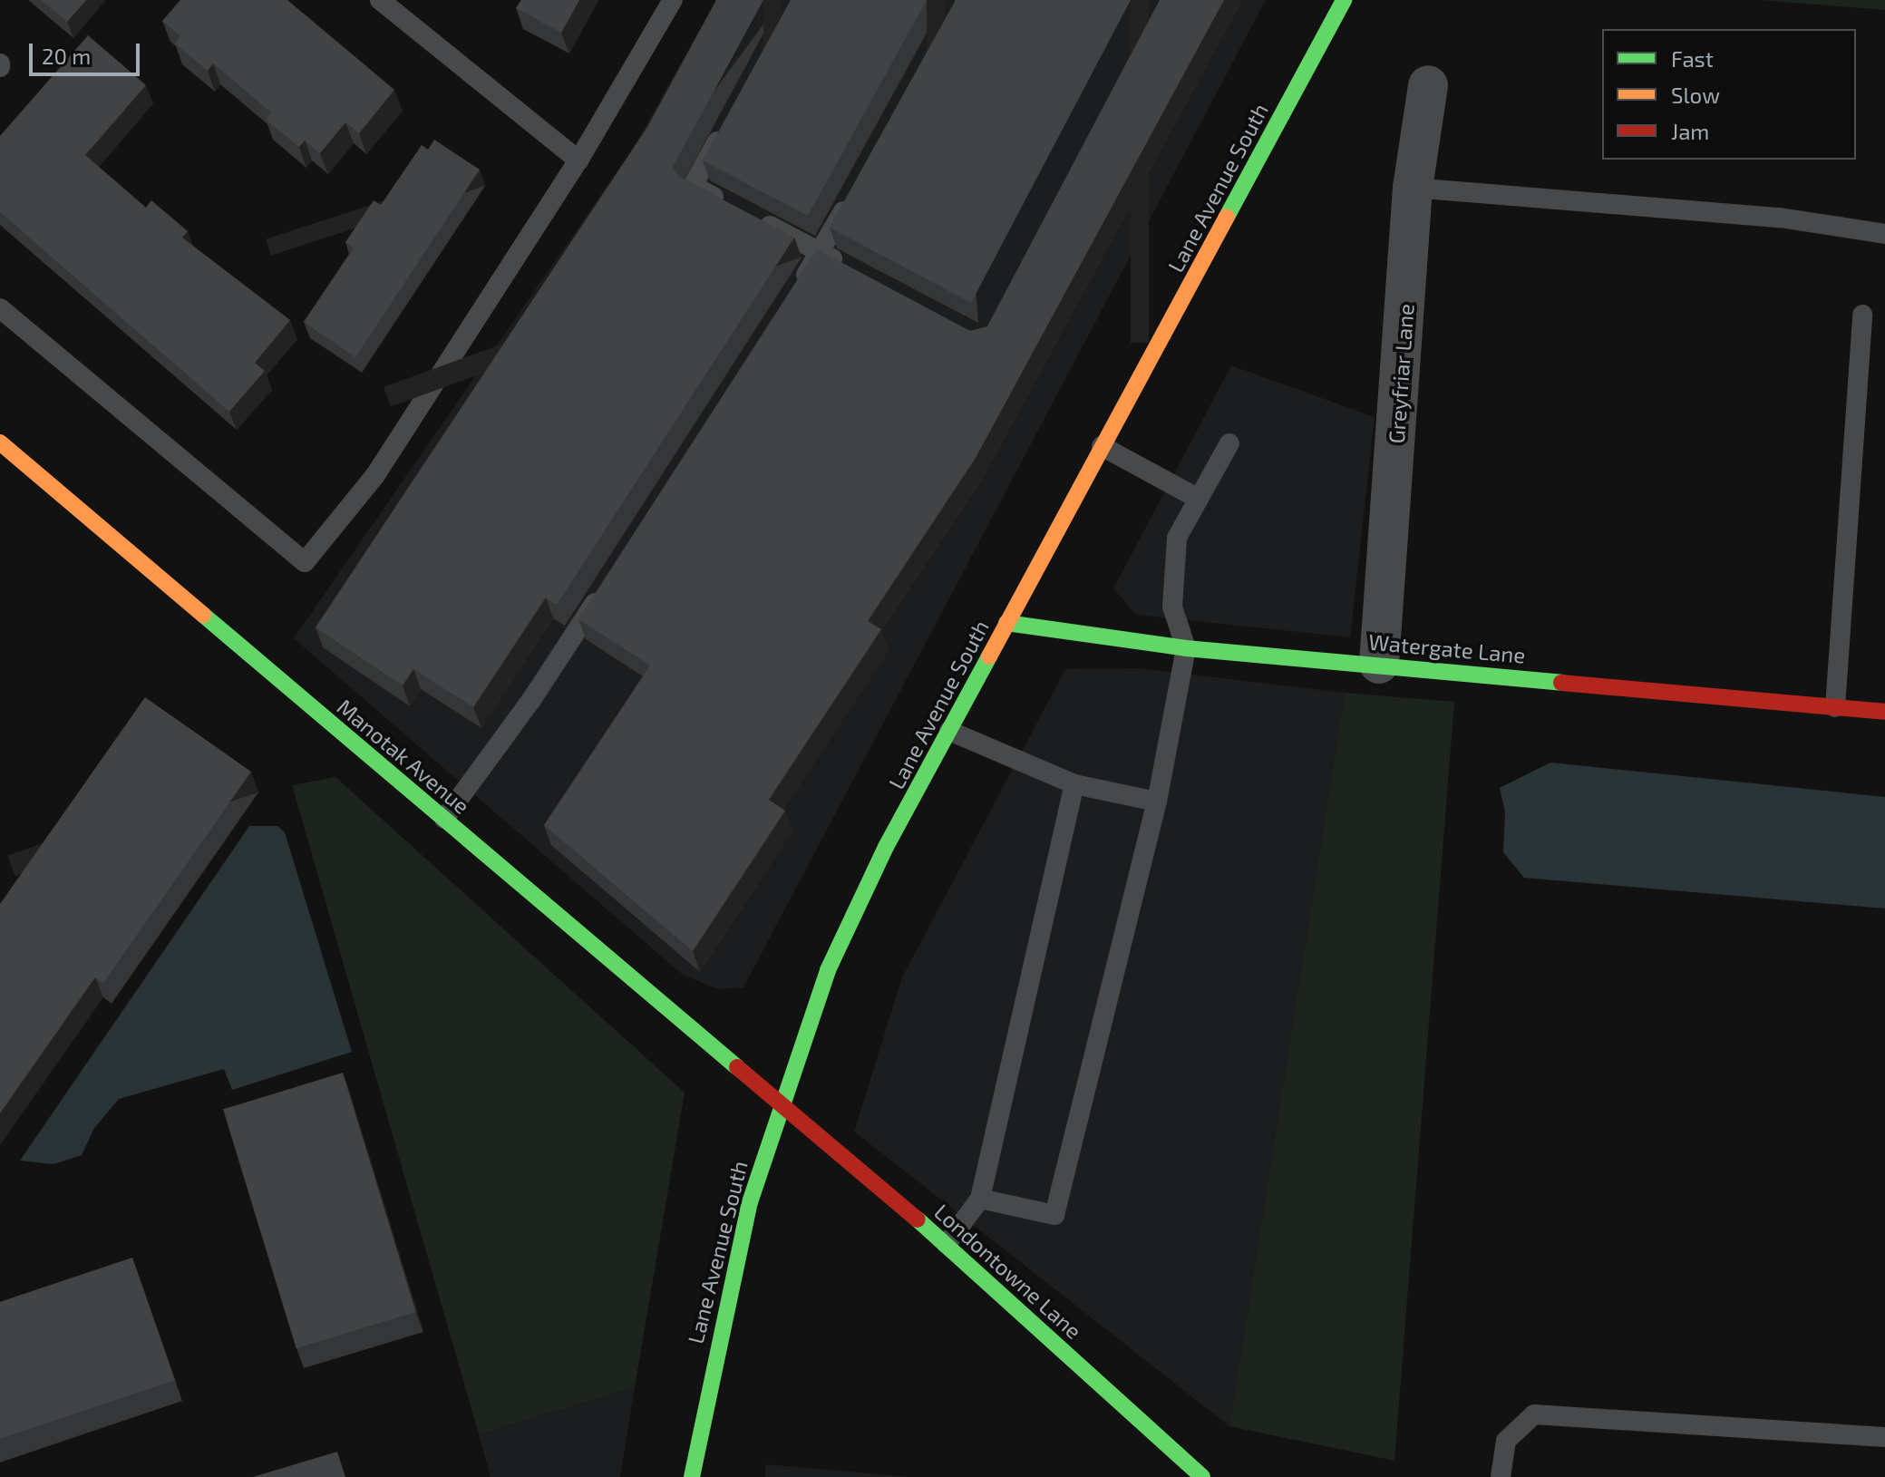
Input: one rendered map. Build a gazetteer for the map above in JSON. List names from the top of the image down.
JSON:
{
  "streets": {
    "street": [
      "Lane Avenue South",
      "Greyfriar Lane",
      "Watergate Lane",
      "Manotak Avenue",
      "Londontowne Lane"
    ]
  },
  "crossings": [
    ["Lane Avenue South", "Watergate Lane"],
    ["Lane Avenue South", "Manotak Avenue"],
    ["Lane Avenue South", "Londontowne Lane"],
    ["Greyfriar Lane", "Watergate Lane"],
    ["Manotak Avenue", "Londontowne Lane"]
  ],
  "legend": ["Fast", "Slow", "Jam"],
  "scale_bar": "20 m"
}
